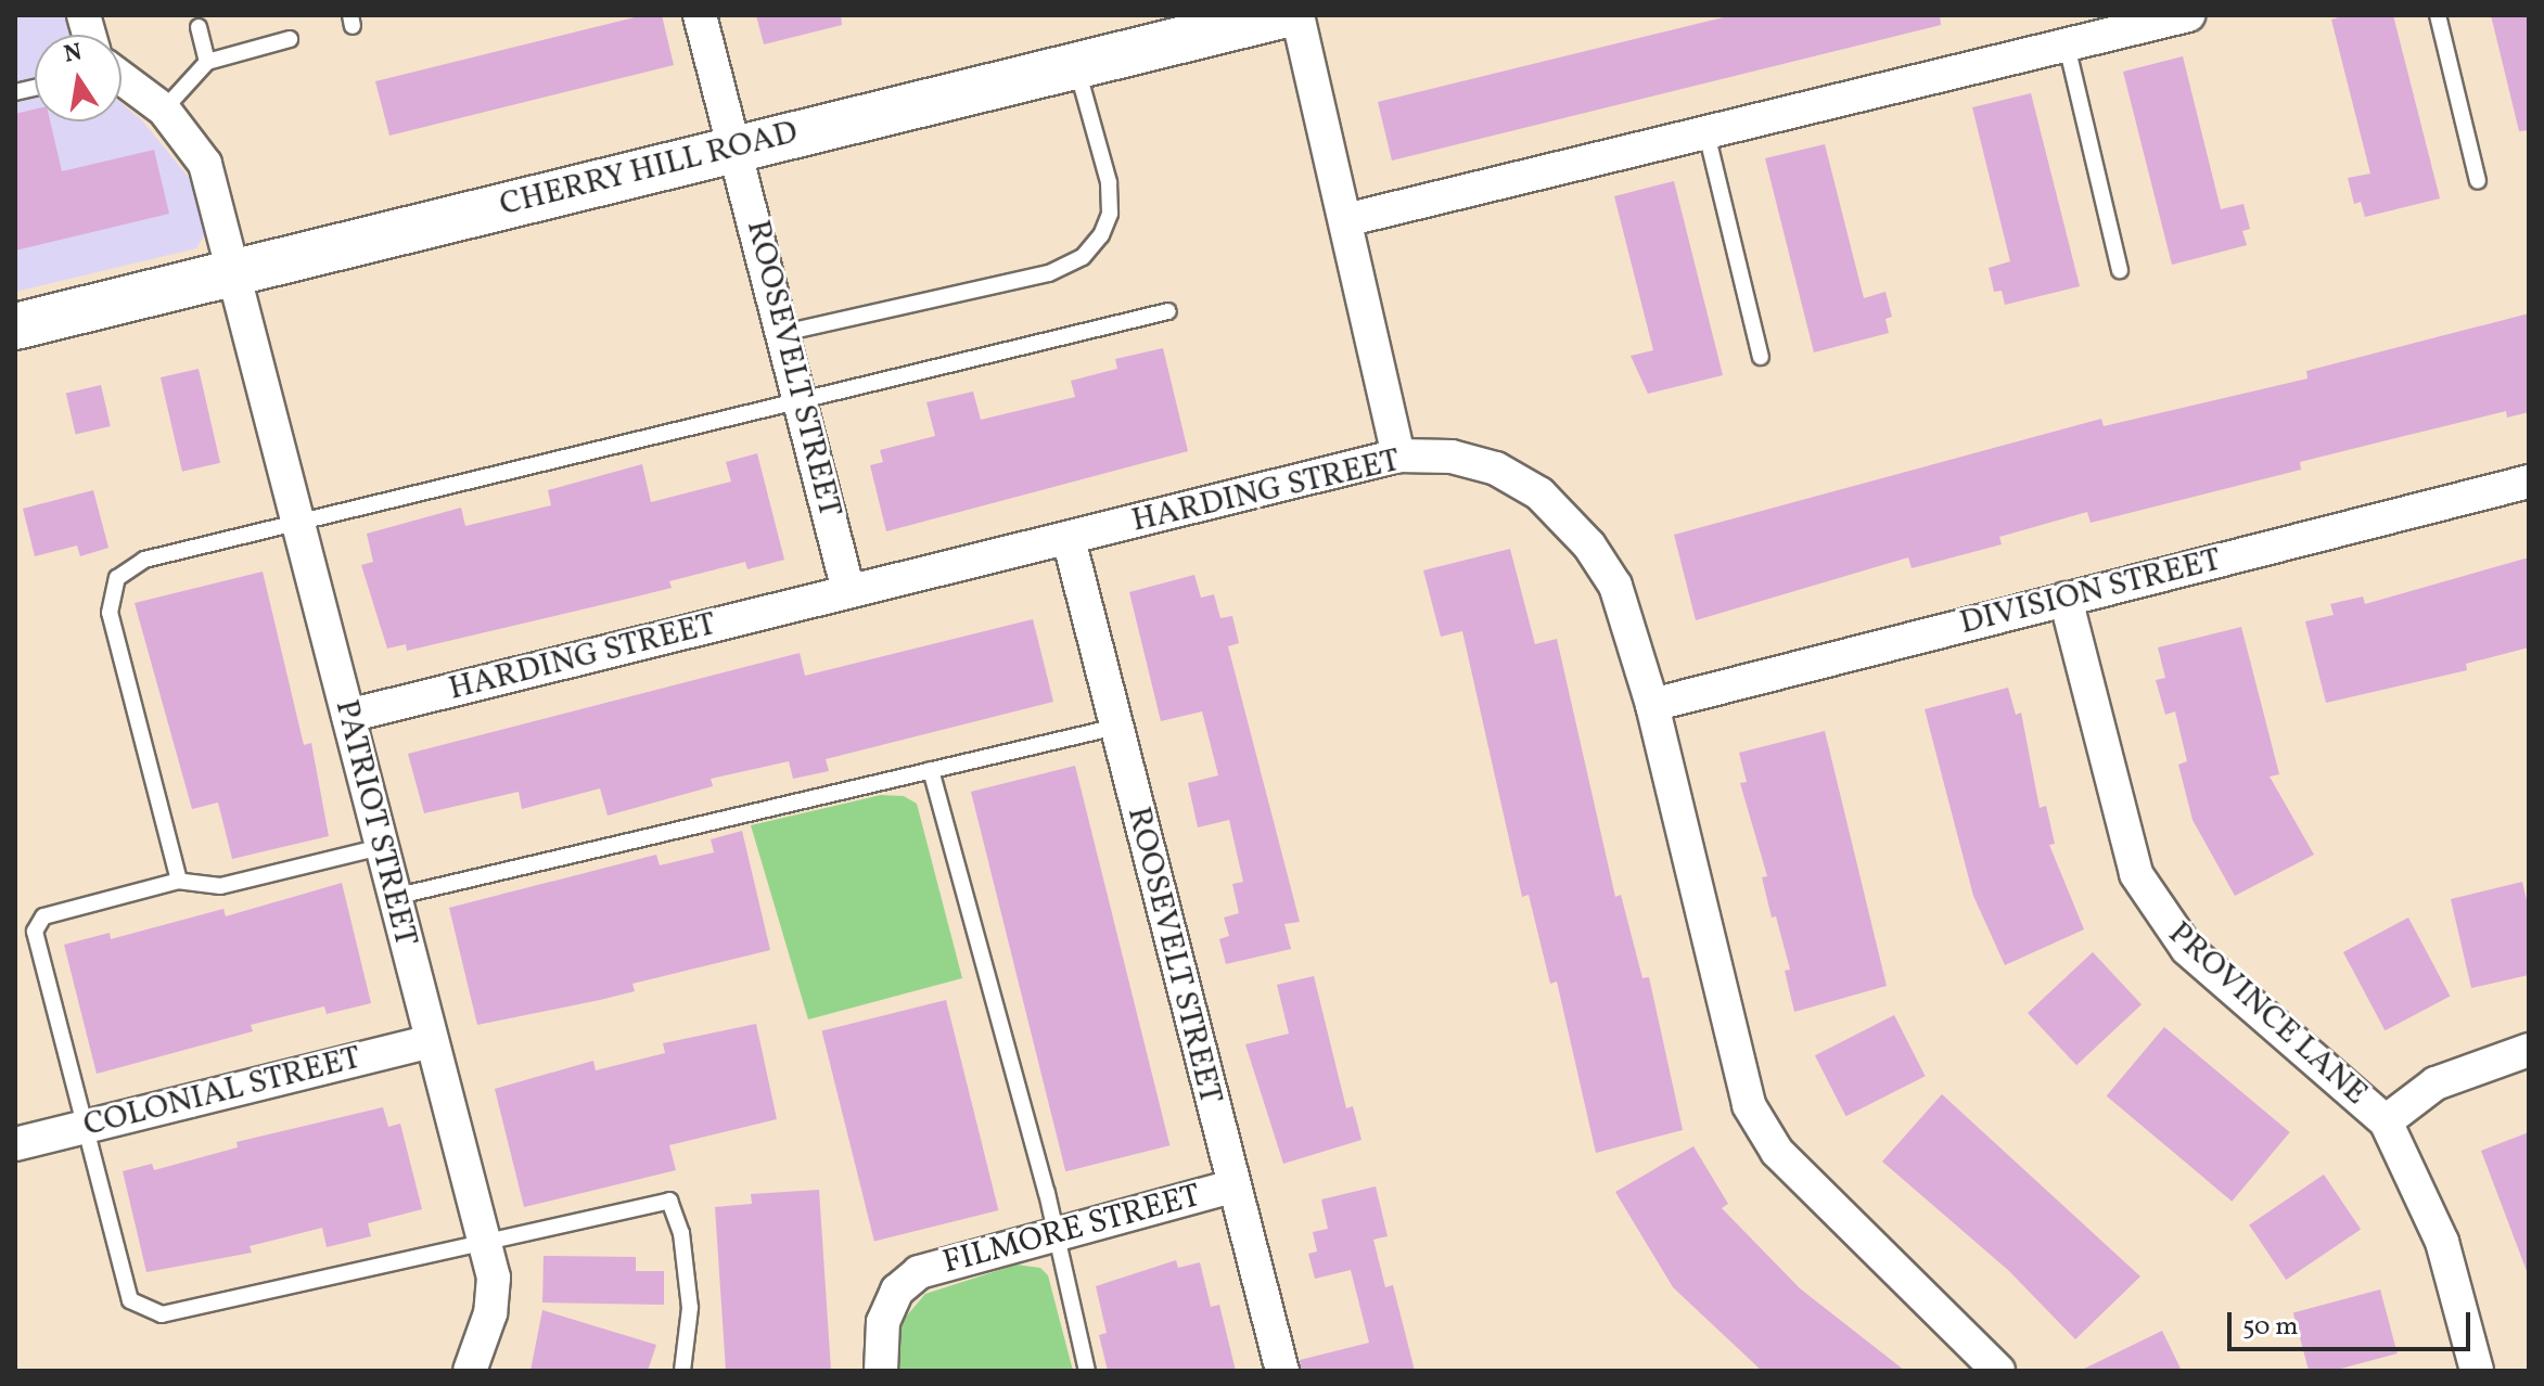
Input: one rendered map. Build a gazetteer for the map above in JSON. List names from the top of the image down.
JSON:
{
  "streets": {
    "main road": ["CHERRY HILL ROAD"],
    "street": [
      "ROOSEVELT STREET",
      "HARDING STREET",
      "DIVISION STREET",
      "PATRIOT STREET",
      "PROVINCE LANE",
      "COLONIAL STREET",
      "FILMORE STREET"
    ]
  },
  "crossings": [
    ["CHERRY HILL ROAD", "ROOSEVELT STREET"],
    ["CHERRY HILL ROAD", "PATRIOT STREET"],
    ["ROOSEVELT STREET", "HARDING STREET"],
    ["ROOSEVELT STREET", "FILMORE STREET"],
    ["HARDING STREET", "DIVISION STREET"],
    ["HARDING STREET", "PATRIOT STREET"],
    ["DIVISION STREET", "PROVINCE LANE"],
    ["PATRIOT STREET", "COLONIAL STREET"]
  ],
  "scale_bar": "50 m",
  "north": "top"
}
